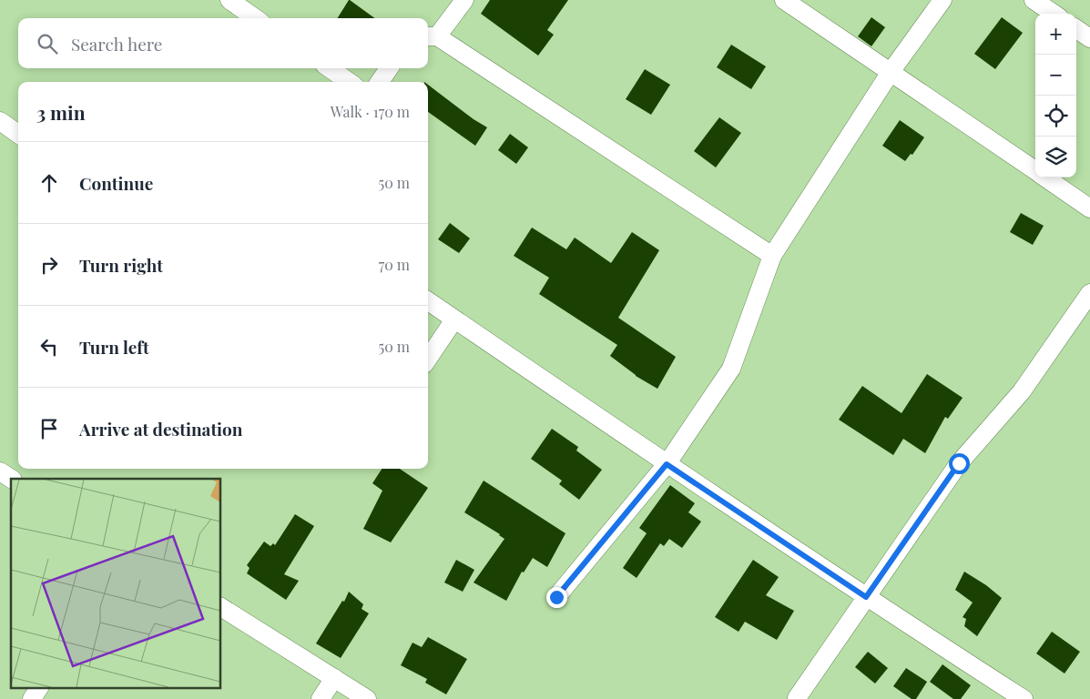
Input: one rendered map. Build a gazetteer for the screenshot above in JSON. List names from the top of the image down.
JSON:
{
  "page": {
    "map_buttons": ["+", "−"],
    "search": "Search here",
    "heading": ["3 min", "Walk · 170 m"],
    "list": [
      ["Continue", "50 m"],
      ["Turn right", "70 m"],
      ["Turn left", "50 m"],
      "Arrive at destination"
    ]
  }
}
